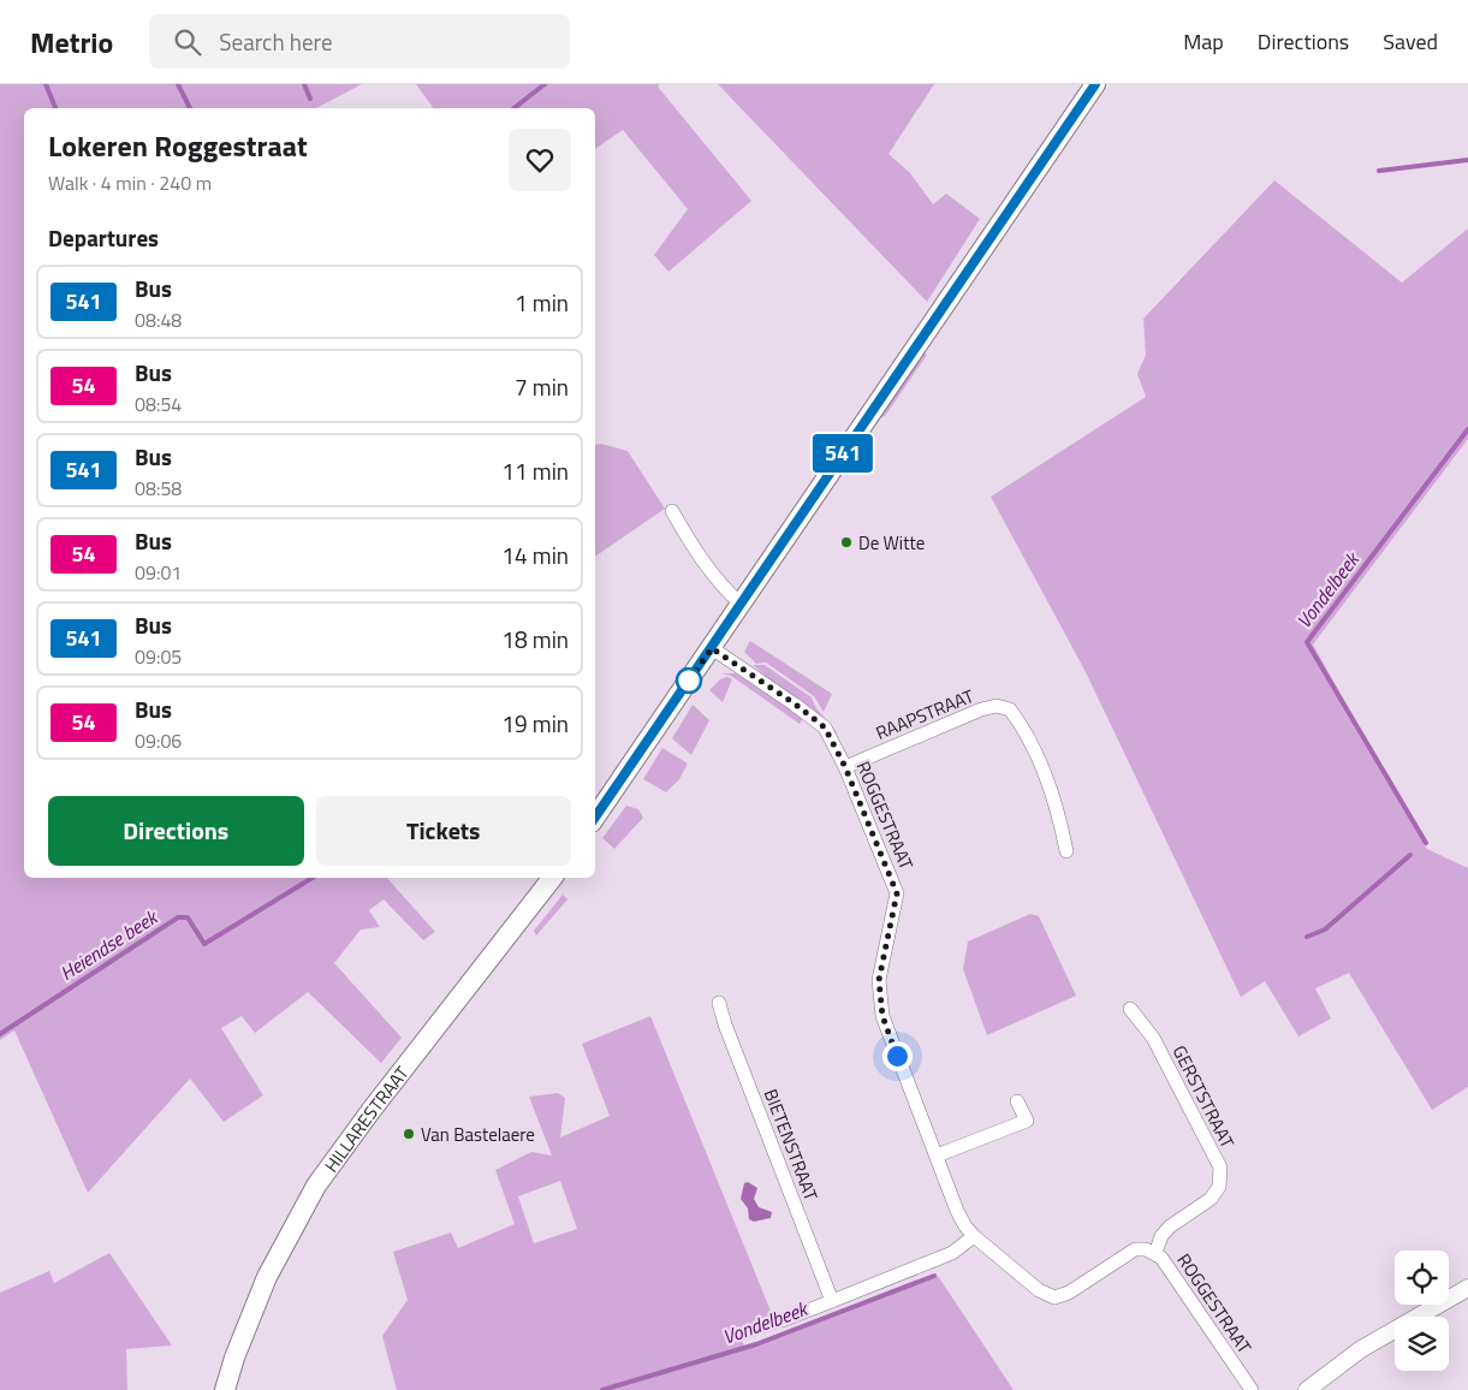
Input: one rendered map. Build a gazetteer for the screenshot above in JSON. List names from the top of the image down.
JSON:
{
  "streets": {
    "main road": ["HILLARESTRAAT"],
    "street": [
      "RAAPSTRAAT",
      "ROGGESTRAAT",
      "GERSTSTRAAT",
      "BIETENSTRAAT"
    ]
  },
  "crossings": [
    ["RAAPSTRAAT", "ROGGESTRAAT"],
    ["ROGGESTRAAT", "GERSTSTRAAT"]
  ],
  "water": ["Vondelbeek", "Heiendse beek"],
  "places": ["De Witte", "Van Bastelaere"],
  "lines": ["bus line 541"],
  "page": {
    "header": "Metrio",
    "search": "Search here",
    "nav": ["Map", "Directions", "Saved"],
    "on_map": "541",
    "heading": [
      ["Lokeren Roggestraat", "Walk · 4 min · 240 m"],
      "Departures"
    ],
    "list": [
      {
        "mark": "541",
        "name": "Bus",
        "note": "08:48",
        "value": "1 min"
      },
      {
        "mark": "54",
        "name": "Bus",
        "note": "08:54",
        "value": "7 min"
      },
      {
        "mark": "541",
        "name": "Bus",
        "note": "08:58",
        "value": "11 min"
      },
      {
        "mark": "54",
        "name": "Bus",
        "note": "09:01",
        "value": "14 min"
      },
      {
        "mark": "541",
        "name": "Bus",
        "note": "09:05",
        "value": "18 min"
      },
      {
        "mark": "54",
        "name": "Bus",
        "note": "09:06",
        "value": "19 min"
      }
    ],
    "buttons": ["Directions", "Tickets"]
  }
}
